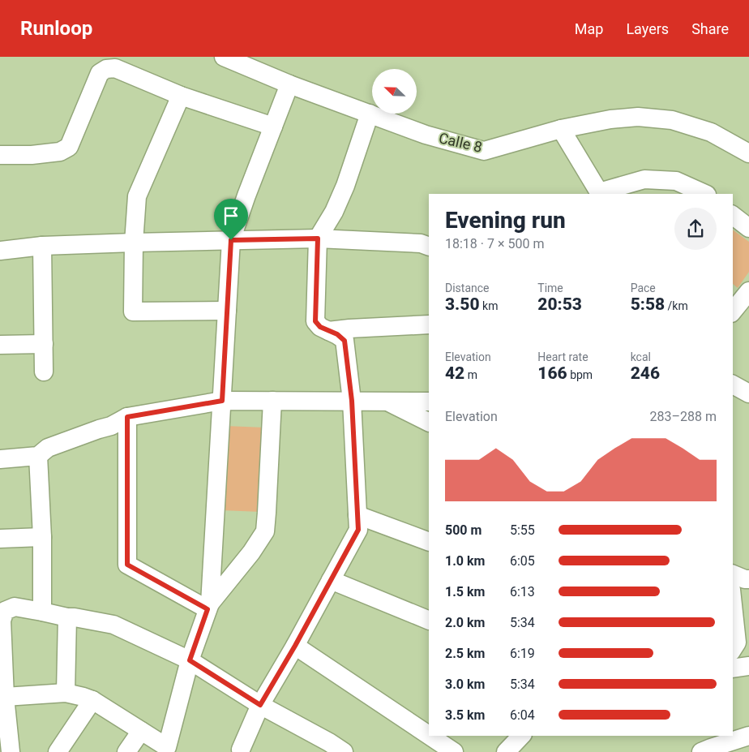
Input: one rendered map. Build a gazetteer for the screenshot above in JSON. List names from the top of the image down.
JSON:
{
  "streets": {
    "street": ["Calle 8"]
  },
  "north": "top left",
  "page": {
    "header": "Runloop",
    "nav": ["Map", "Layers", "Share"],
    "heading": ["Evening run", "18:18 · 7 × 500 m"],
    "stats": [
      ["Distance", "3.50 km"],
      ["Time", "20:53"],
      ["Pace", "5:58 /km"],
      ["Elevation", "42 m"],
      ["Heart rate", "166 bpm"],
      ["kcal", "246"]
    ],
    "chart": ["Elevation", "283–288 m"],
    "list": [
      {
        "name": "500 m",
        "note": "5:55"
      },
      {
        "name": "1.0 km",
        "note": "6:05"
      },
      {
        "name": "1.5 km",
        "note": "6:13"
      },
      {
        "name": "2.0 km",
        "note": "5:34"
      },
      {
        "name": "2.5 km",
        "note": "6:19"
      },
      {
        "name": "3.0 km",
        "note": "5:34"
      },
      {
        "name": "3.5 km",
        "note": "6:04"
      }
    ]
  }
}
